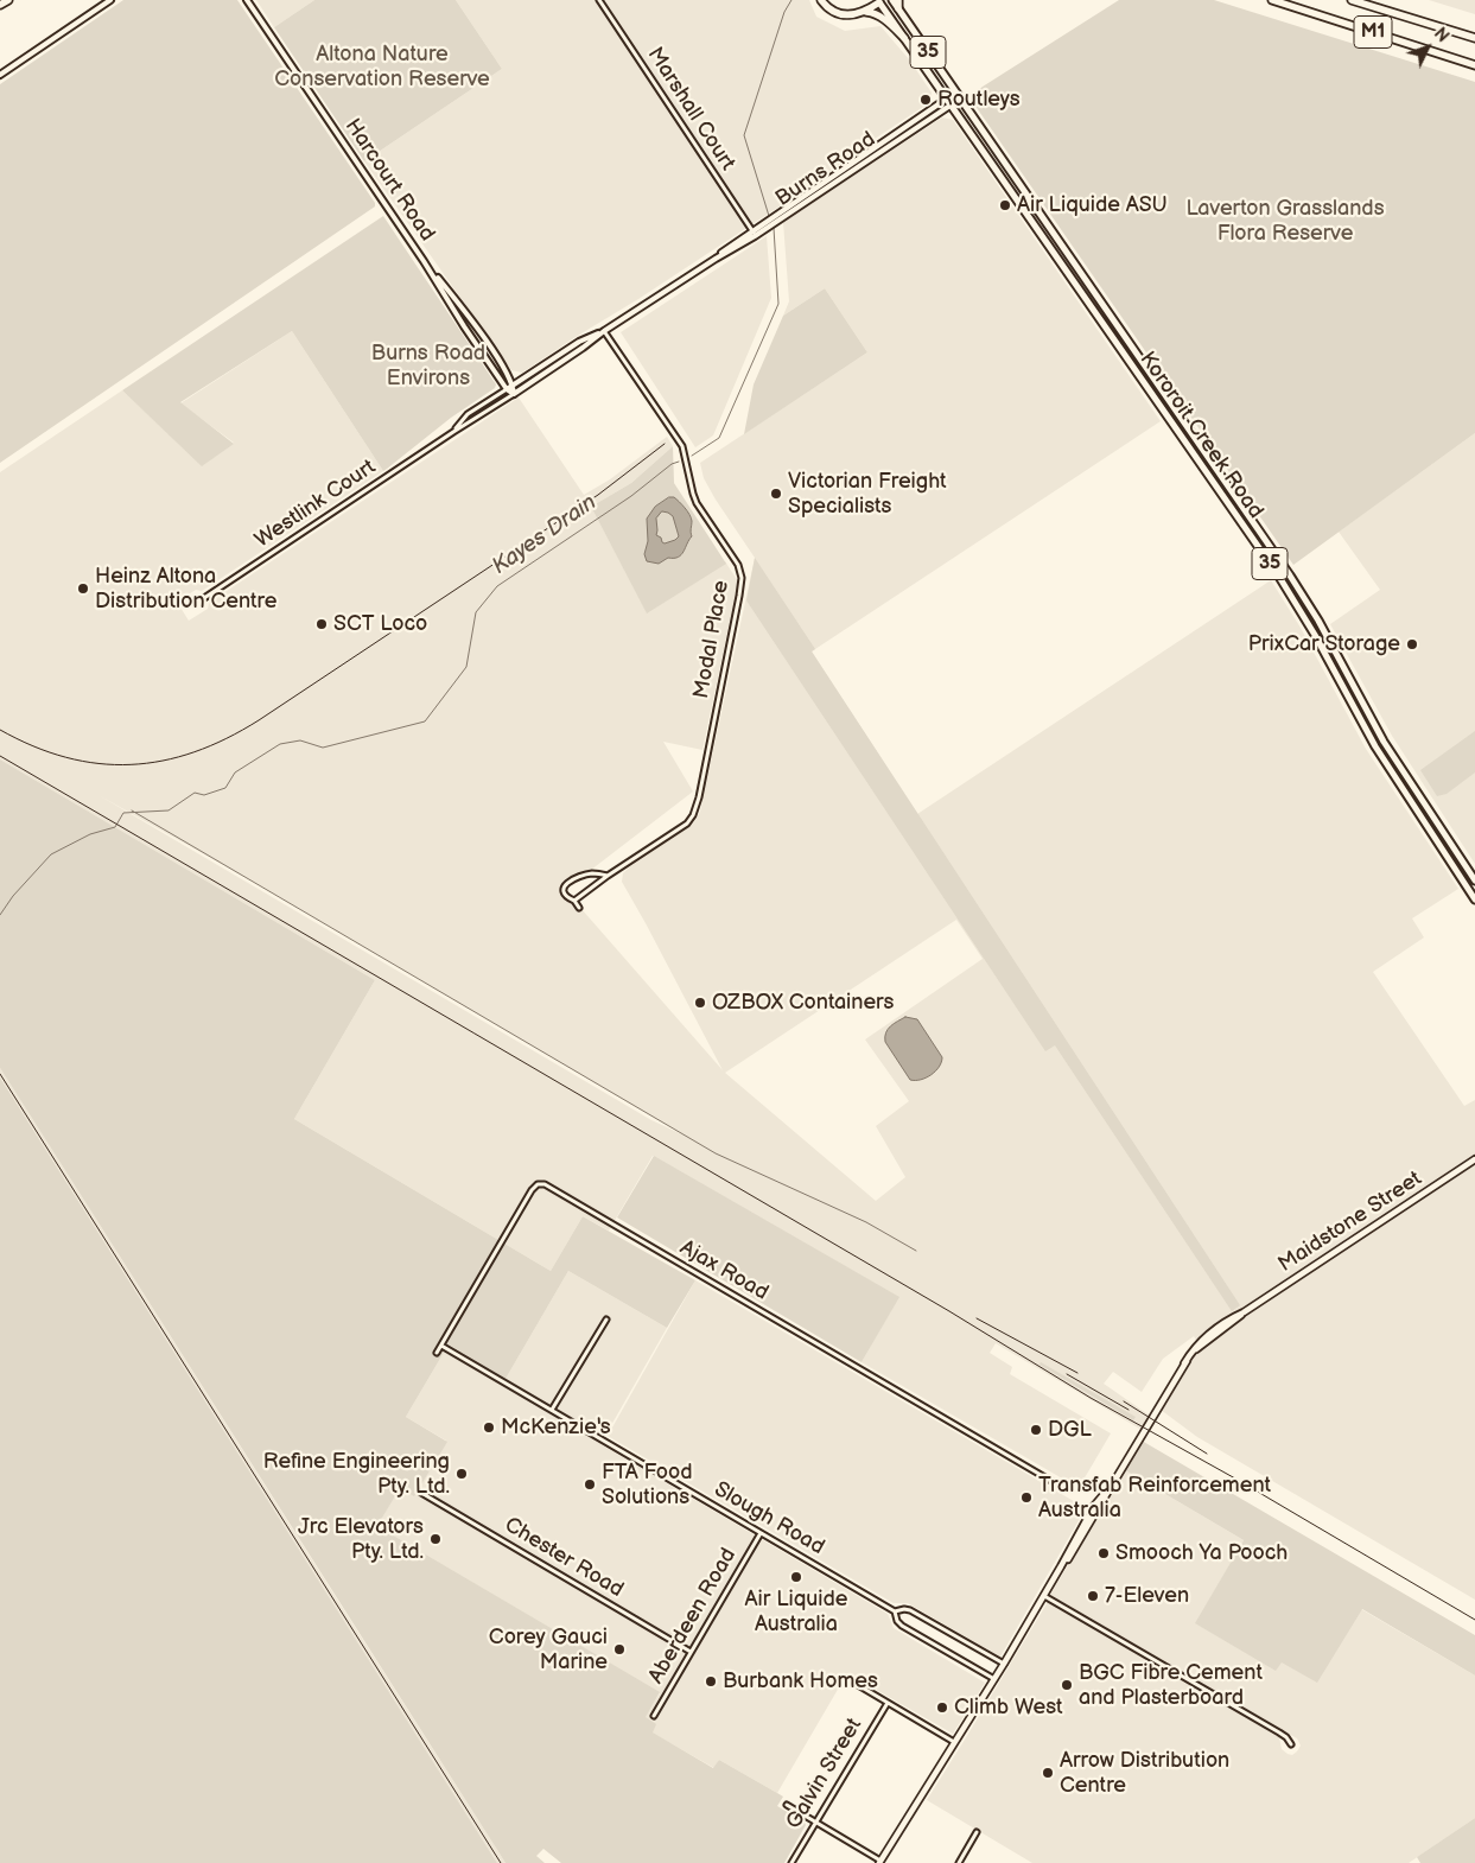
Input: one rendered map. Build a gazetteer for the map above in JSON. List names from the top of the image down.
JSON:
{
  "streets": {
    "highway": ["M1"],
    "main road": ["35", "Kororoit Creek Road", "Maidstone Street"],
    "street": [
      "Marshall Court",
      "Burns Road",
      "Harcourt Road",
      "Westlink Court",
      "Modal Place",
      "Ajax Road",
      "Slough Road",
      "Chester Road",
      "Aberdeen Road",
      "Galvin Street"
    ]
  },
  "crossings": [
    ["Marshall Court", "Burns Road"],
    ["Burns Road", "Harcourt Road"],
    ["Burns Road", "Kororoit Creek Road"],
    ["Burns Road", "Westlink Court"],
    ["Burns Road", "Modal Place"],
    ["Harcourt Road", "Westlink Court"],
    ["Maidstone Street", "Slough Road"],
    ["Ajax Road", "Slough Road"],
    ["Slough Road", "Aberdeen Road"],
    ["Chester Road", "Aberdeen Road"]
  ],
  "water": ["Kayes Drain"],
  "parks": ["Altona Nature Conservation Reserve", "Laverton Grasslands Flora Reserve", "Burns Road Environs"],
  "places": [
    "Routleys",
    "Air Liquide ASU",
    "Victorian Freight Specialists",
    "Heinz Altona Distribution Centre",
    "SCT Loco",
    "PrixCar Storage",
    "OZBOX Containers",
    "McKenzie's",
    "DGL",
    "Refine Engineering Pty. Ltd.",
    "FTA Food Solutions",
    "Transfab Reinforcement Australia",
    "Jrc Elevators Pty. Ltd.",
    "Smooch Ya Pooch",
    "Air Liquide Australia",
    "7-Eleven",
    "Corey Gauci Marine",
    "Burbank Homes",
    "BGC Fibre Cement and Plasterboard",
    "Climb West",
    "Arrow Distribution Centre"
  ],
  "north": "top right"
}
